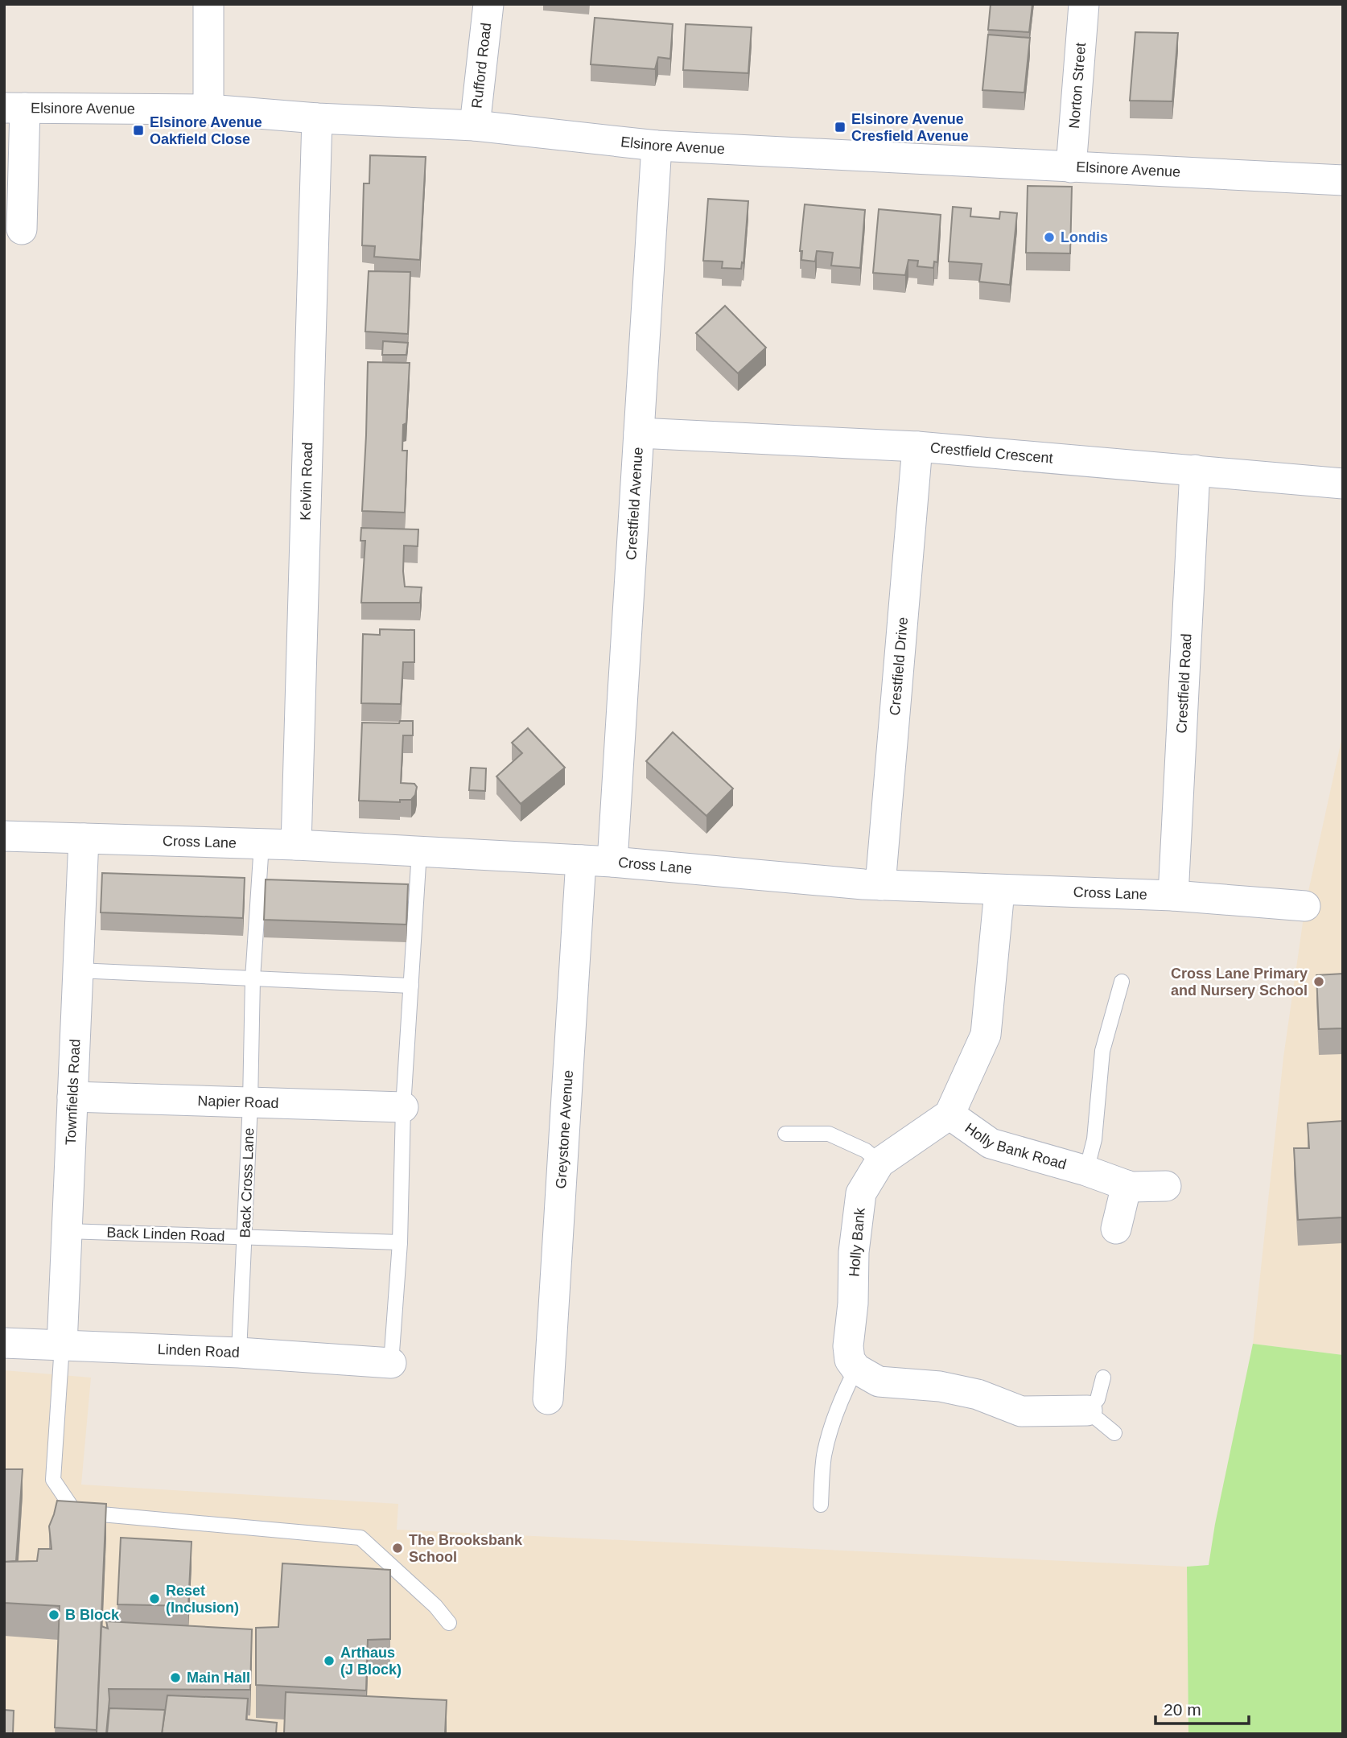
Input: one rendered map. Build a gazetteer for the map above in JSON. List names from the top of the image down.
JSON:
{
  "streets": {
    "street": [
      "Rufford Road",
      "Norton Street",
      "Elsinore Avenue",
      "Crestfield Crescent",
      "Kelvin Road",
      "Crestfield Avenue",
      "Crestfield Drive",
      "Crestfield Road",
      "Cross Lane",
      "Townfields Road",
      "Napier Road",
      "Greystone Avenue",
      "Holly Bank Road",
      "Holly Bank",
      "Linden Road"
    ],
    "lane": ["Back Cross Lane", "Back Linden Road"]
  },
  "crossings": [
    ["Rufford Road", "Elsinore Avenue"],
    ["Norton Street", "Elsinore Avenue"],
    ["Elsinore Avenue", "Kelvin Road"],
    ["Elsinore Avenue", "Crestfield Avenue"],
    ["Crestfield Crescent", "Crestfield Avenue"],
    ["Crestfield Crescent", "Crestfield Drive"],
    ["Crestfield Crescent", "Crestfield Road"],
    ["Kelvin Road", "Cross Lane"],
    ["Crestfield Avenue", "Cross Lane"],
    ["Crestfield Drive", "Cross Lane"],
    ["Crestfield Road", "Cross Lane"],
    ["Cross Lane", "Townfields Road"],
    ["Cross Lane", "Greystone Avenue"],
    ["Cross Lane", "Back Cross Lane"],
    ["Townfields Road", "Napier Road"],
    ["Townfields Road", "Back Linden Road"],
    ["Townfields Road", "Linden Road"],
    ["Napier Road", "Back Cross Lane"],
    ["Holly Bank Road", "Holly Bank"],
    ["Back Cross Lane", "Back Linden Road"],
    ["Back Cross Lane", "Linden Road"]
  ],
  "places": {
    "transit": ["Elsinore Avenue Cresfield Avenue", "Elsinore Avenue Oakfield Close"],
    "other": [
      "Londis",
      "Cross Lane Primary and Nursery School",
      "The Brooksbank School",
      "Reset (Inclusion)",
      "B Block",
      "Arthaus (J Block)",
      "Main Hall"
    ]
  },
  "scale_bar": "20 m"
}
